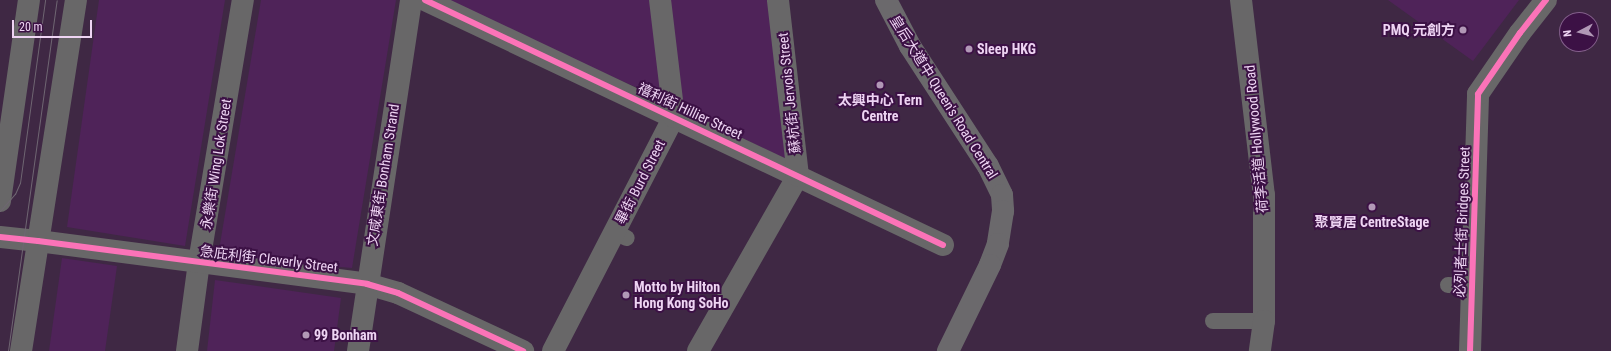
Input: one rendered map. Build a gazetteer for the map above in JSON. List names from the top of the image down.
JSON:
{
  "streets": {
    "main road": ["皇后大道中 Queen's Road Central"],
    "street": [
      "蘇杭街 Jervois Street",
      "禧利街 Hillier Street",
      "荷李活道 Hollywood Road",
      "永樂街 Wing Lok Street",
      "文咸東街 Bonham Strand",
      "畢街 Burd Street",
      "必列者士街 Bridges Street",
      "急庇利街 Cleverly Street"
    ]
  },
  "crossings": [
    ["蘇杭街 Jervois Street", "禧利街 Hillier Street"],
    ["禧利街 Hillier Street", "畢街 Burd Street"],
    ["永樂街 Wing Lok Street", "急庇利街 Cleverly Street"],
    ["文咸東街 Bonham Strand", "急庇利街 Cleverly Street"]
  ],
  "places": [
    "PMQ 元創方",
    "Sleep HKG",
    "太興中心 Tern Centre",
    "聚賢居 CentreStage",
    "Motto by Hilton Hong Kong SoHo",
    "99 Bonham"
  ],
  "scale_bar": "20 m",
  "north": "left"
}
